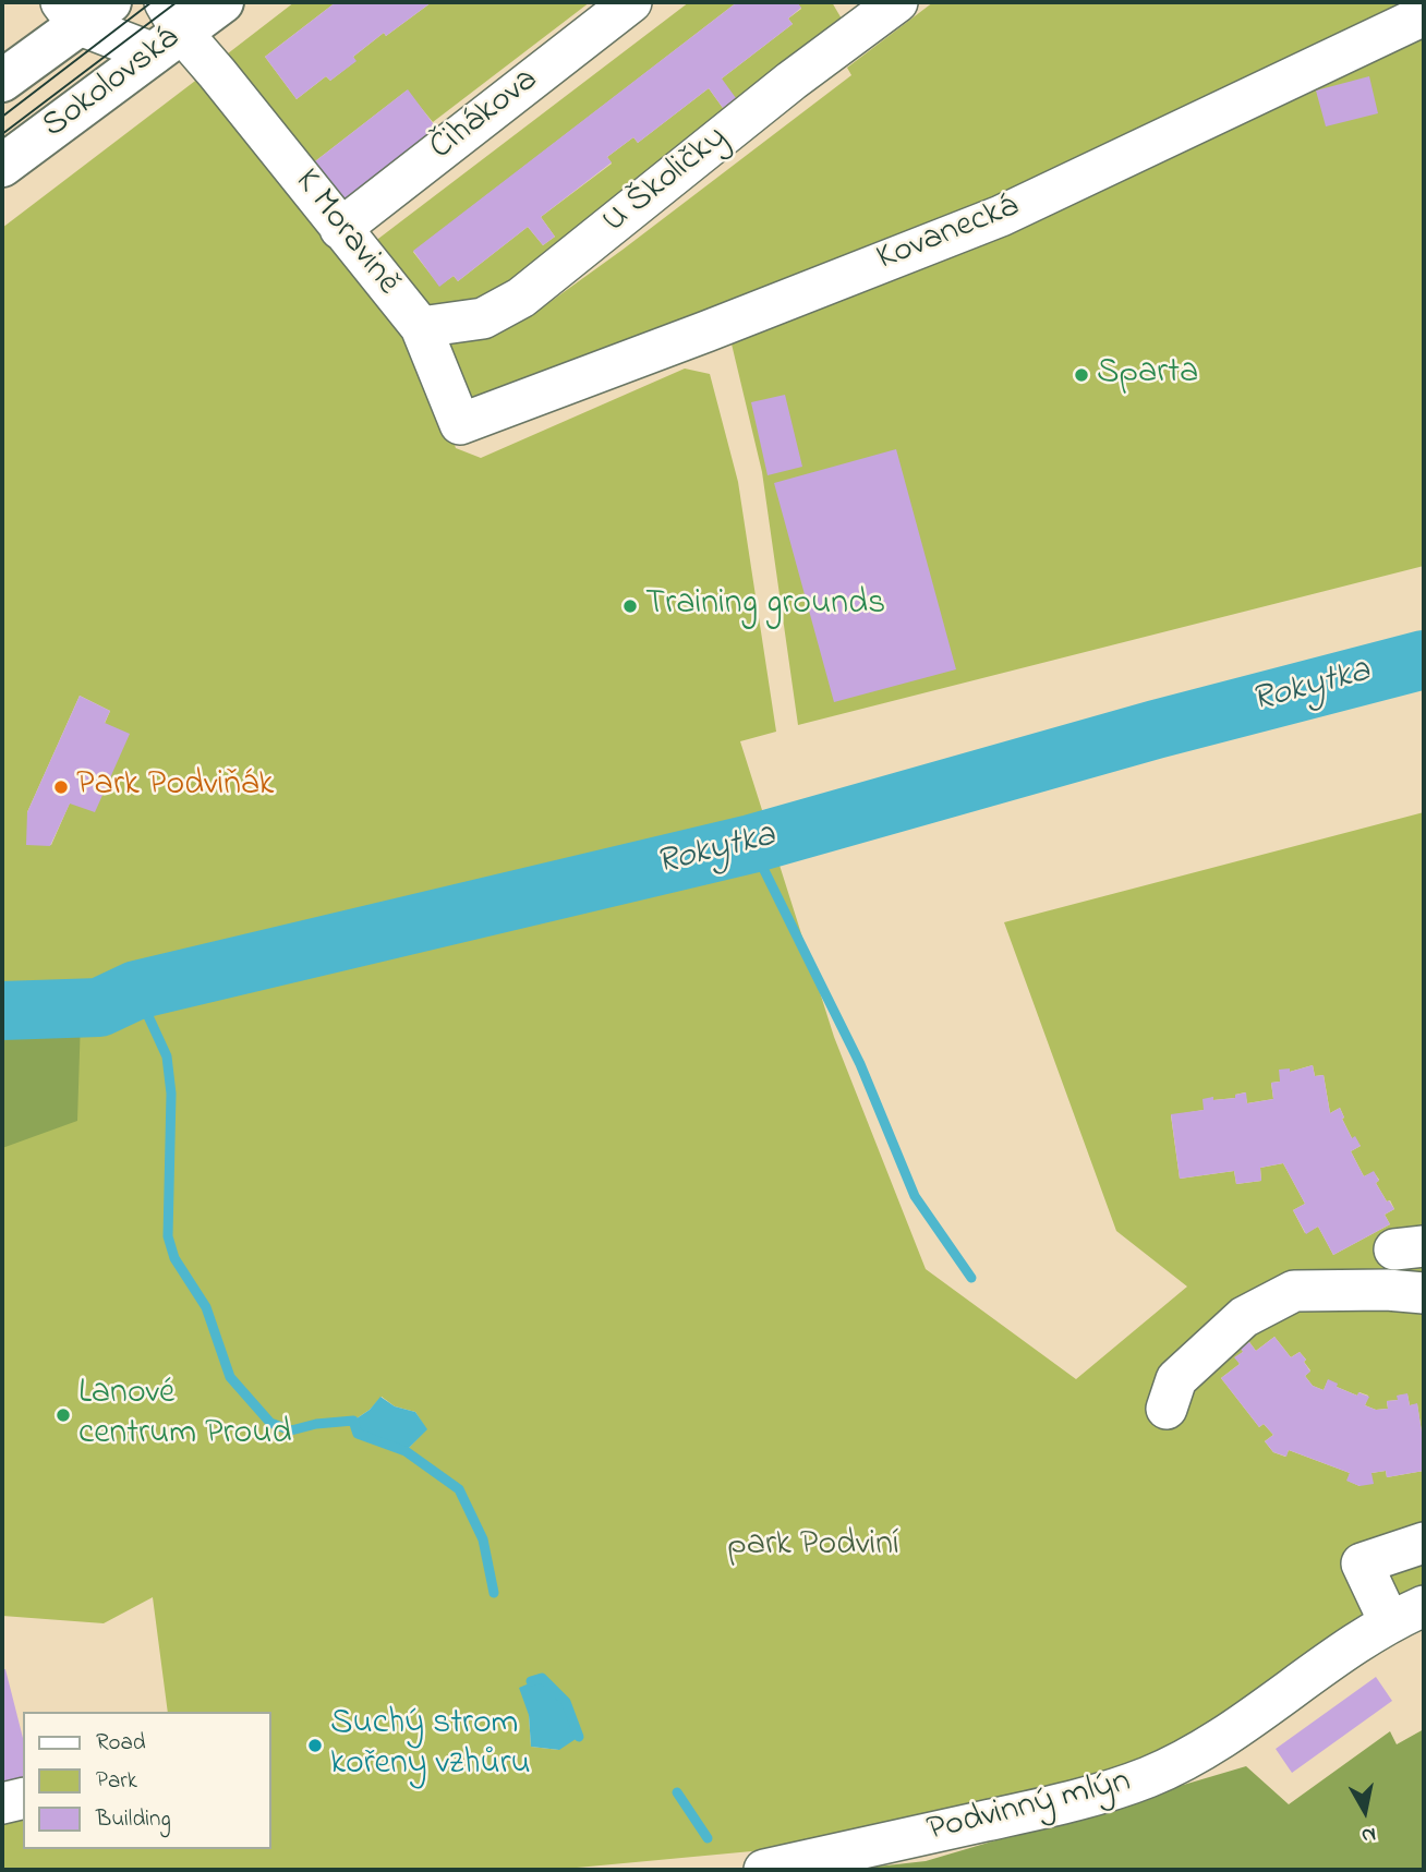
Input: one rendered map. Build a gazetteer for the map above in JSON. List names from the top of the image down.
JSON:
{
  "streets": {
    "main road": ["Sokolovská"],
    "street": [
      "Čihákova",
      "U Školičky",
      "K Moravině",
      "Kovanecká",
      "Podvinný mlýn"
    ]
  },
  "crossings": [
    ["Sokolovská", "K Moravině"],
    ["Čihákova", "K Moravině"],
    ["U Školičky", "K Moravině"],
    ["K Moravině", "Kovanecká"]
  ],
  "water": ["Rokytka"],
  "parks": ["park Podviní"],
  "places": [
    "Sparta",
    "Training grounds",
    "Park Podviňák",
    "Lanové centrum Proud",
    "Suchý strom kořeny vzhůru"
  ],
  "legend": ["Road", "Park", "Building"],
  "north": "bottom"
}
